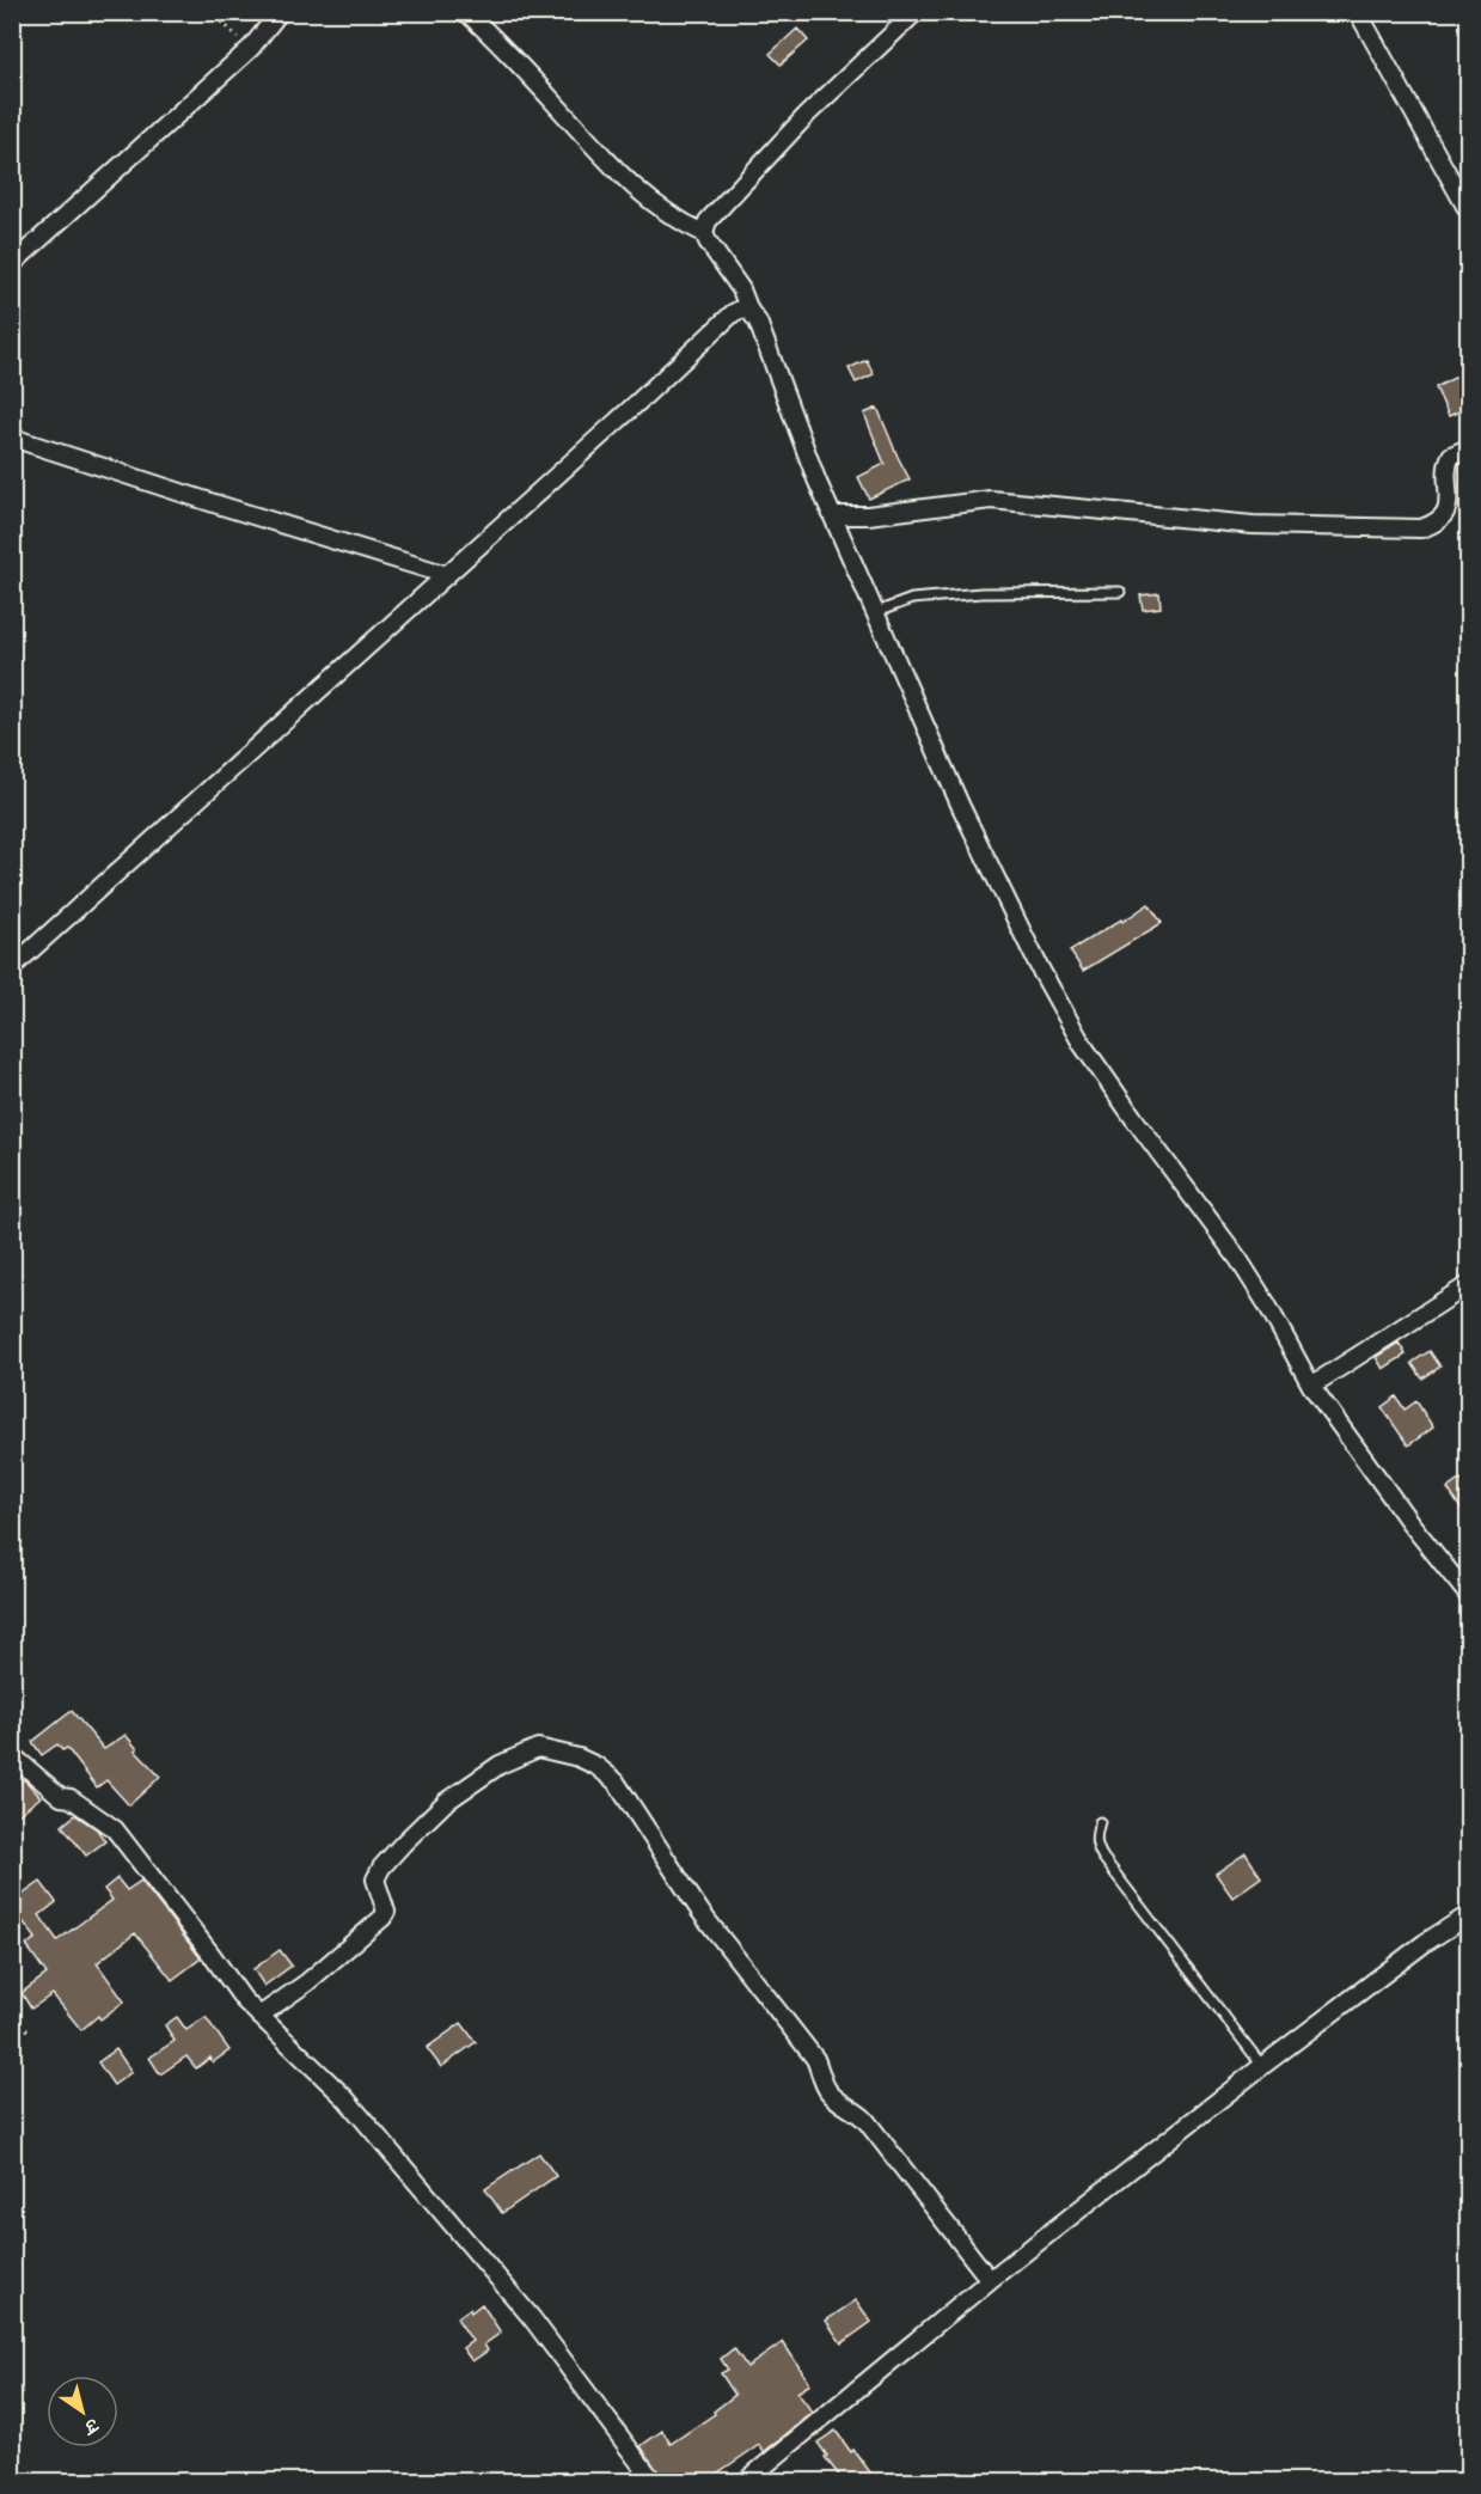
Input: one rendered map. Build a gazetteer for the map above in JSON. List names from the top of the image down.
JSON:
{
  "north": "bottom right"
}
